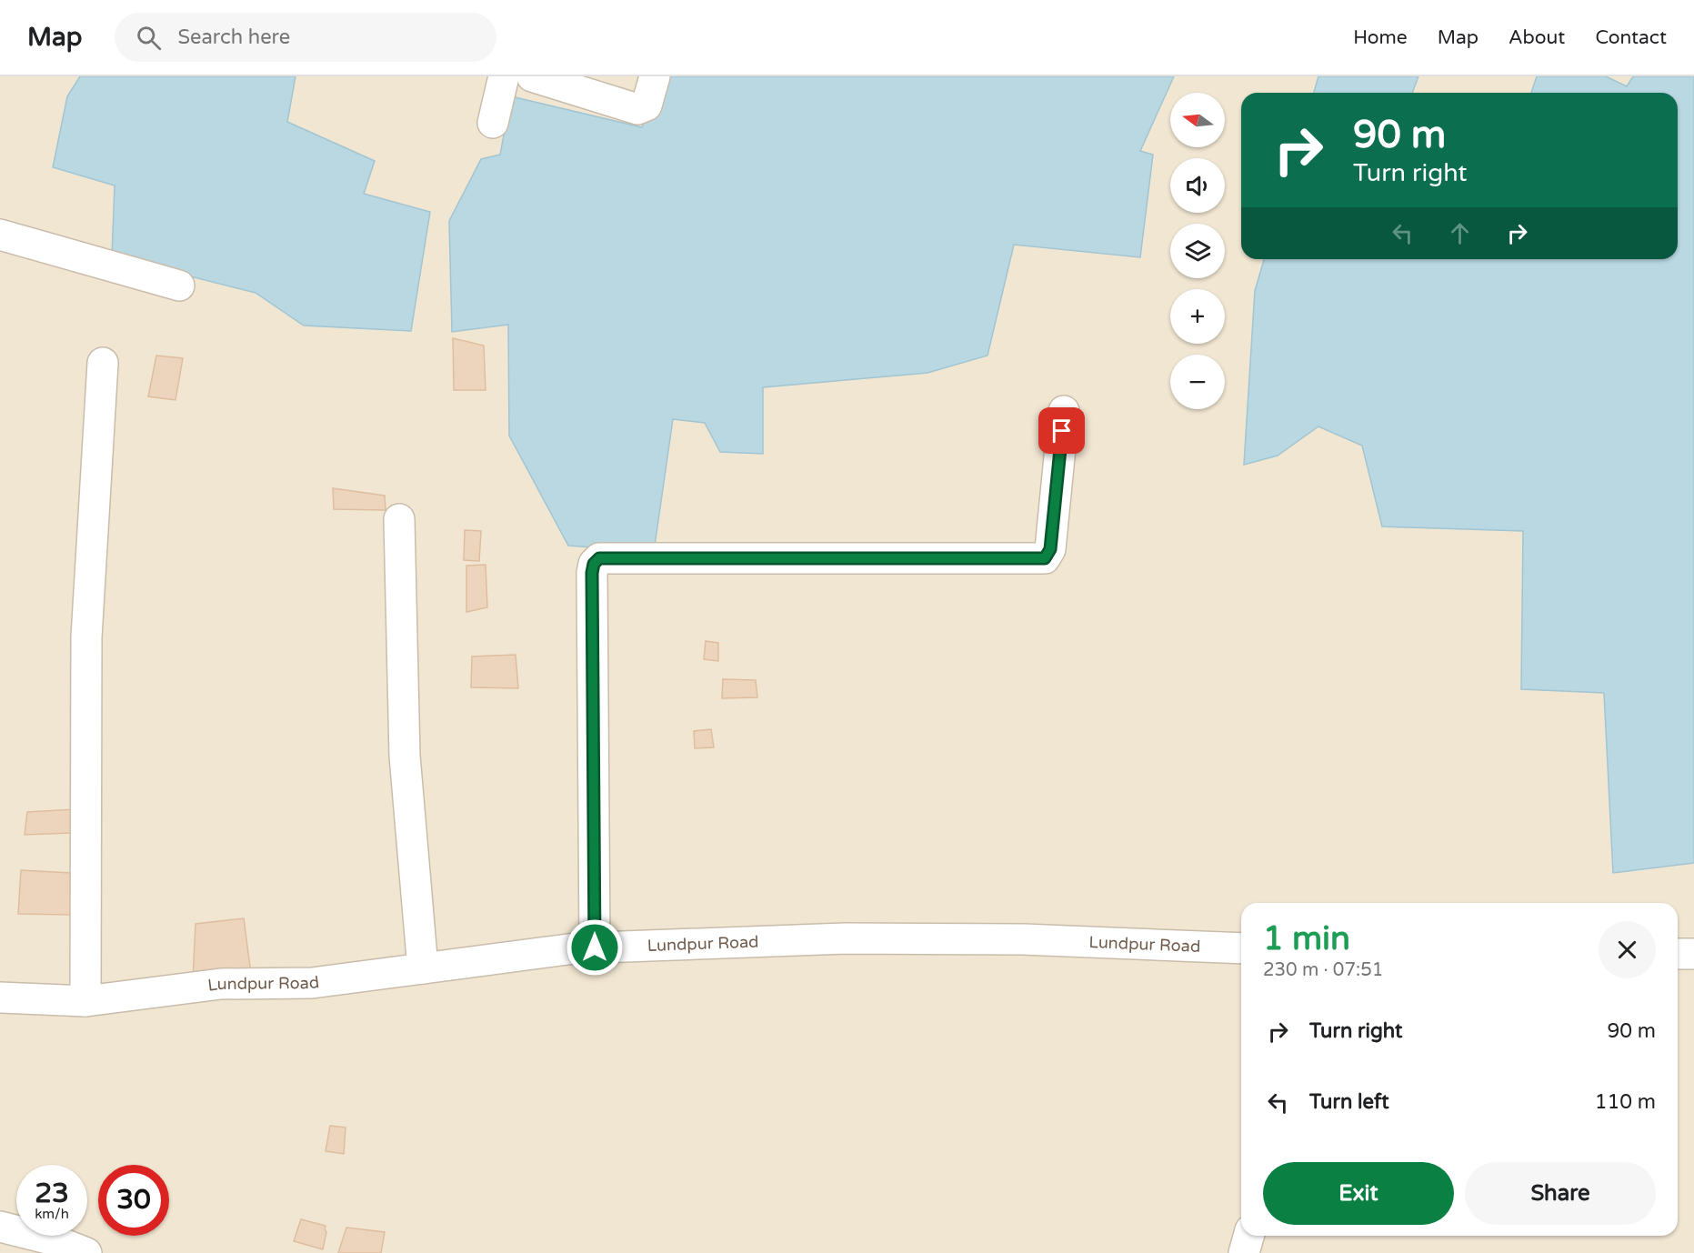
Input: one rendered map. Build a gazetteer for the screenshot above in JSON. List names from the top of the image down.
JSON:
{
  "streets": {
    "street": ["Lundpur Road"]
  },
  "north": "left",
  "page": {
    "header": "Map",
    "search": "Search here",
    "nav": [
      "Home",
      "Map",
      "About",
      "Contact"
    ],
    "map_buttons": ["+", "−"],
    "turn": ["90 m", "Turn right"],
    "heading": ["1 min", "230 m · 07:51"],
    "list": [
      {
        "name": "Turn right",
        "value": "90 m"
      },
      {
        "name": "Turn left",
        "value": "110 m"
      }
    ],
    "buttons": ["Exit", "Share"],
    "speed": "23 km/h",
    "limit": "30"
  }
}
